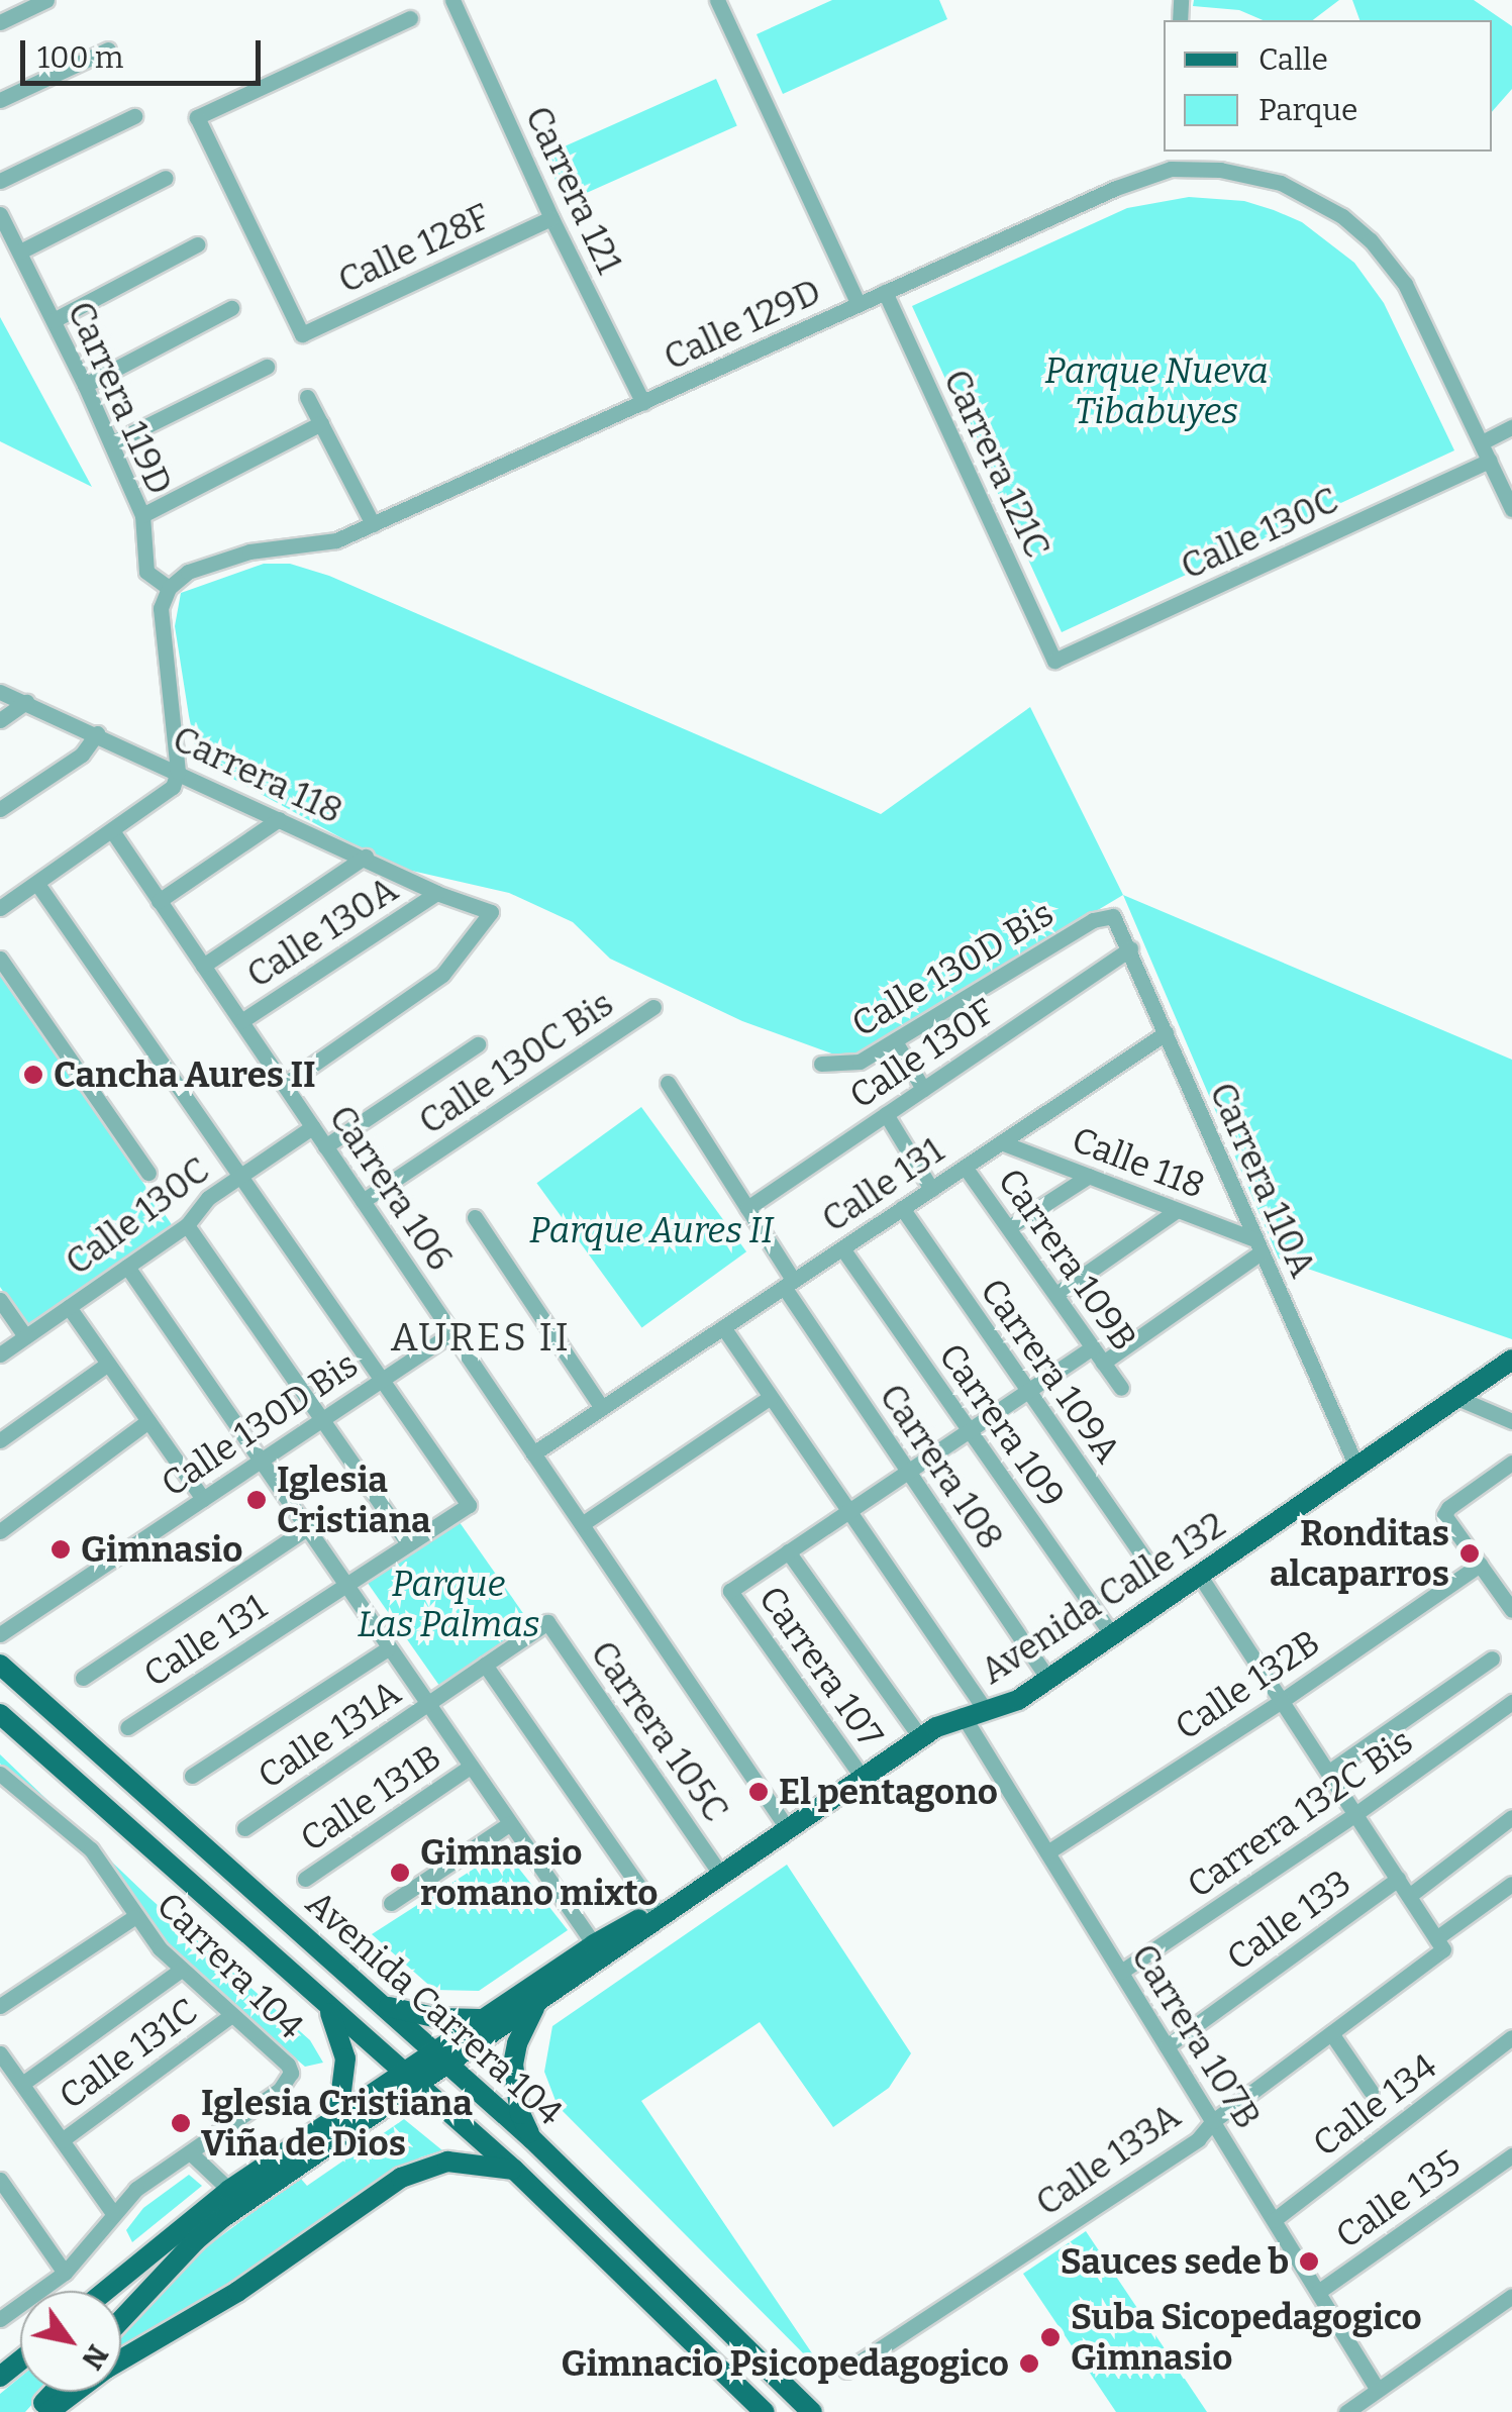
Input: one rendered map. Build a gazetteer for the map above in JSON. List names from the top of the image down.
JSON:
{
  "streets": {
    "main road": ["Avenida Calle 132", "Avenida Carrera 104"],
    "street": [
      "Carrera 121",
      "Calle 128F",
      "Calle 129D",
      "Carrera 119D",
      "Carrera 121C",
      "Calle 130C",
      "Carrera 118",
      "Calle 130A",
      "Calle 130D Bis",
      "Calle 130F",
      "Calle 130C Bis",
      "Calle 118",
      "Carrera 110A",
      "Calle 131",
      "Carrera 106",
      "Carrera 109B",
      "Carrera 109A",
      "Carrera 109",
      "Carrera 108",
      "Carrera 107",
      "Calle 132B",
      "Carrera 105C",
      "Calle 131A",
      "Calle 131B",
      "Carrera 132C Bis",
      "Calle 133",
      "Carrera 104",
      "Carrera 107B",
      "Calle 131C",
      "Calle 134",
      "Calle 133A",
      "Calle 135"
    ]
  },
  "crossings": [
    ["Carrera 121", "Calle 128F"],
    ["Carrera 121", "Calle 129D"],
    ["Calle 129D", "Carrera 119D"],
    ["Calle 129D", "Carrera 121C"],
    ["Calle 129D", "Calle 130C"],
    ["Carrera 121C", "Calle 130C"],
    ["Calle 130C", "Carrera 106"],
    ["Carrera 118", "Calle 130A"],
    ["Carrera 118", "Carrera 106"],
    ["Calle 130A", "Carrera 106"],
    ["Calle 130D Bis", "Carrera 110A"],
    ["Calle 130D Bis", "Calle 131"],
    ["Calle 130D Bis", "Carrera 106"],
    ["Calle 130F", "Carrera 110A"],
    ["Calle 130F", "Carrera 108"],
    ["Calle 130C Bis", "Carrera 106"],
    ["Calle 118", "Carrera 110A"],
    ["Calle 118", "Calle 131"],
    ["Carrera 110A", "Calle 131"],
    ["Carrera 110A", "Avenida Calle 132"],
    ["Calle 131", "Carrera 106"],
    ["Calle 131", "Carrera 109B"],
    ["Calle 131", "Carrera 109A"],
    ["Calle 131", "Carrera 109"],
    ["Calle 131", "Carrera 108"],
    ["Carrera 106", "Avenida Calle 132"],
    ["Carrera 109", "Avenida Calle 132"],
    ["Carrera 108", "Avenida Calle 132"],
    ["Avenida Calle 132", "Carrera 107"],
    ["Avenida Calle 132", "Carrera 105C"],
    ["Avenida Calle 132", "Avenida Carrera 104"],
    ["Avenida Calle 132", "Carrera 107B"],
    ["Calle 132B", "Carrera 107B"],
    ["Carrera 105C", "Calle 131A"],
    ["Carrera 132C Bis", "Carrera 107B"],
    ["Calle 133", "Carrera 107B"],
    ["Carrera 104", "Calle 131C"],
    ["Carrera 107B", "Calle 134"],
    ["Carrera 107B", "Calle 133A"],
    ["Carrera 107B", "Calle 135"]
  ],
  "districts": ["AURES II"],
  "parks": ["Parque Nueva Tibabuyes", "Parque Aures II", "Parque Las Palmas"],
  "places": [
    "Cancha Aures II",
    "Iglesia Cristiana",
    "Gimnasio",
    "Ronditas alcaparros",
    "El pentagono",
    "Gimnasio romano mixto",
    "Iglesia Cristiana Viña de Dios",
    "Sauces sede b",
    "Suba Sicopedagogico Gimnasio",
    "Gimnacio Psicopedagogico"
  ],
  "legend": ["Calle", "Parque"],
  "scale_bar": "100 m",
  "north": "bottom right"
}
